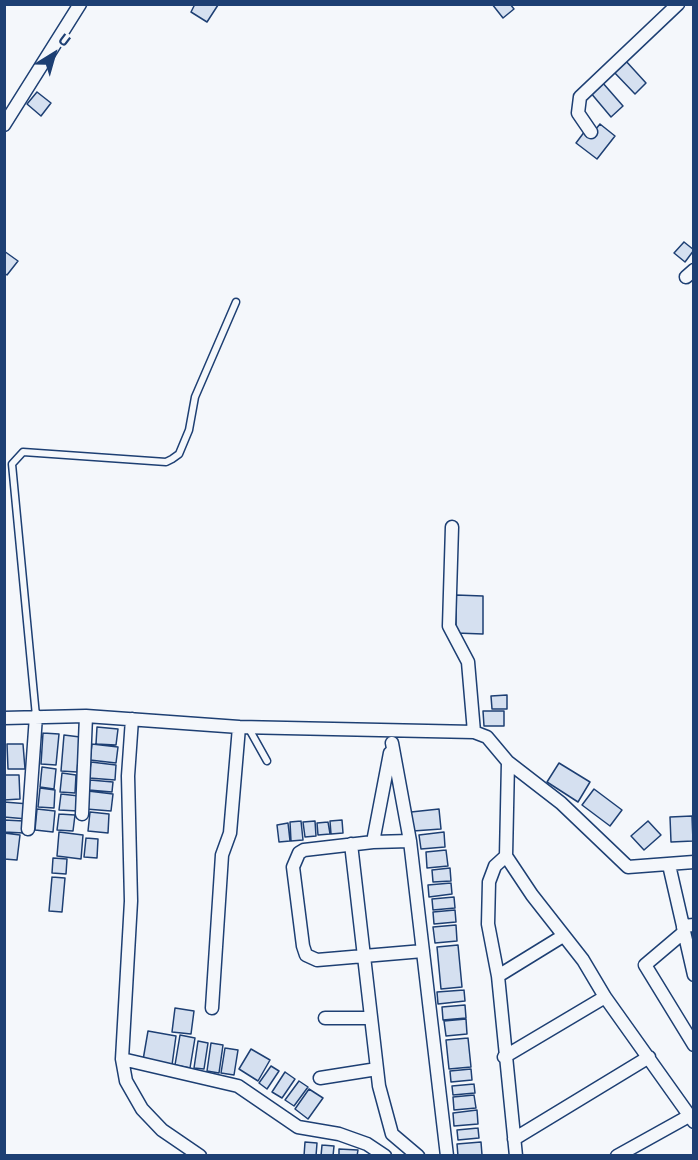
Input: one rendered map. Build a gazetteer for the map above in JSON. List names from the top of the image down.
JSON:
{
  "north": "top right"
}
